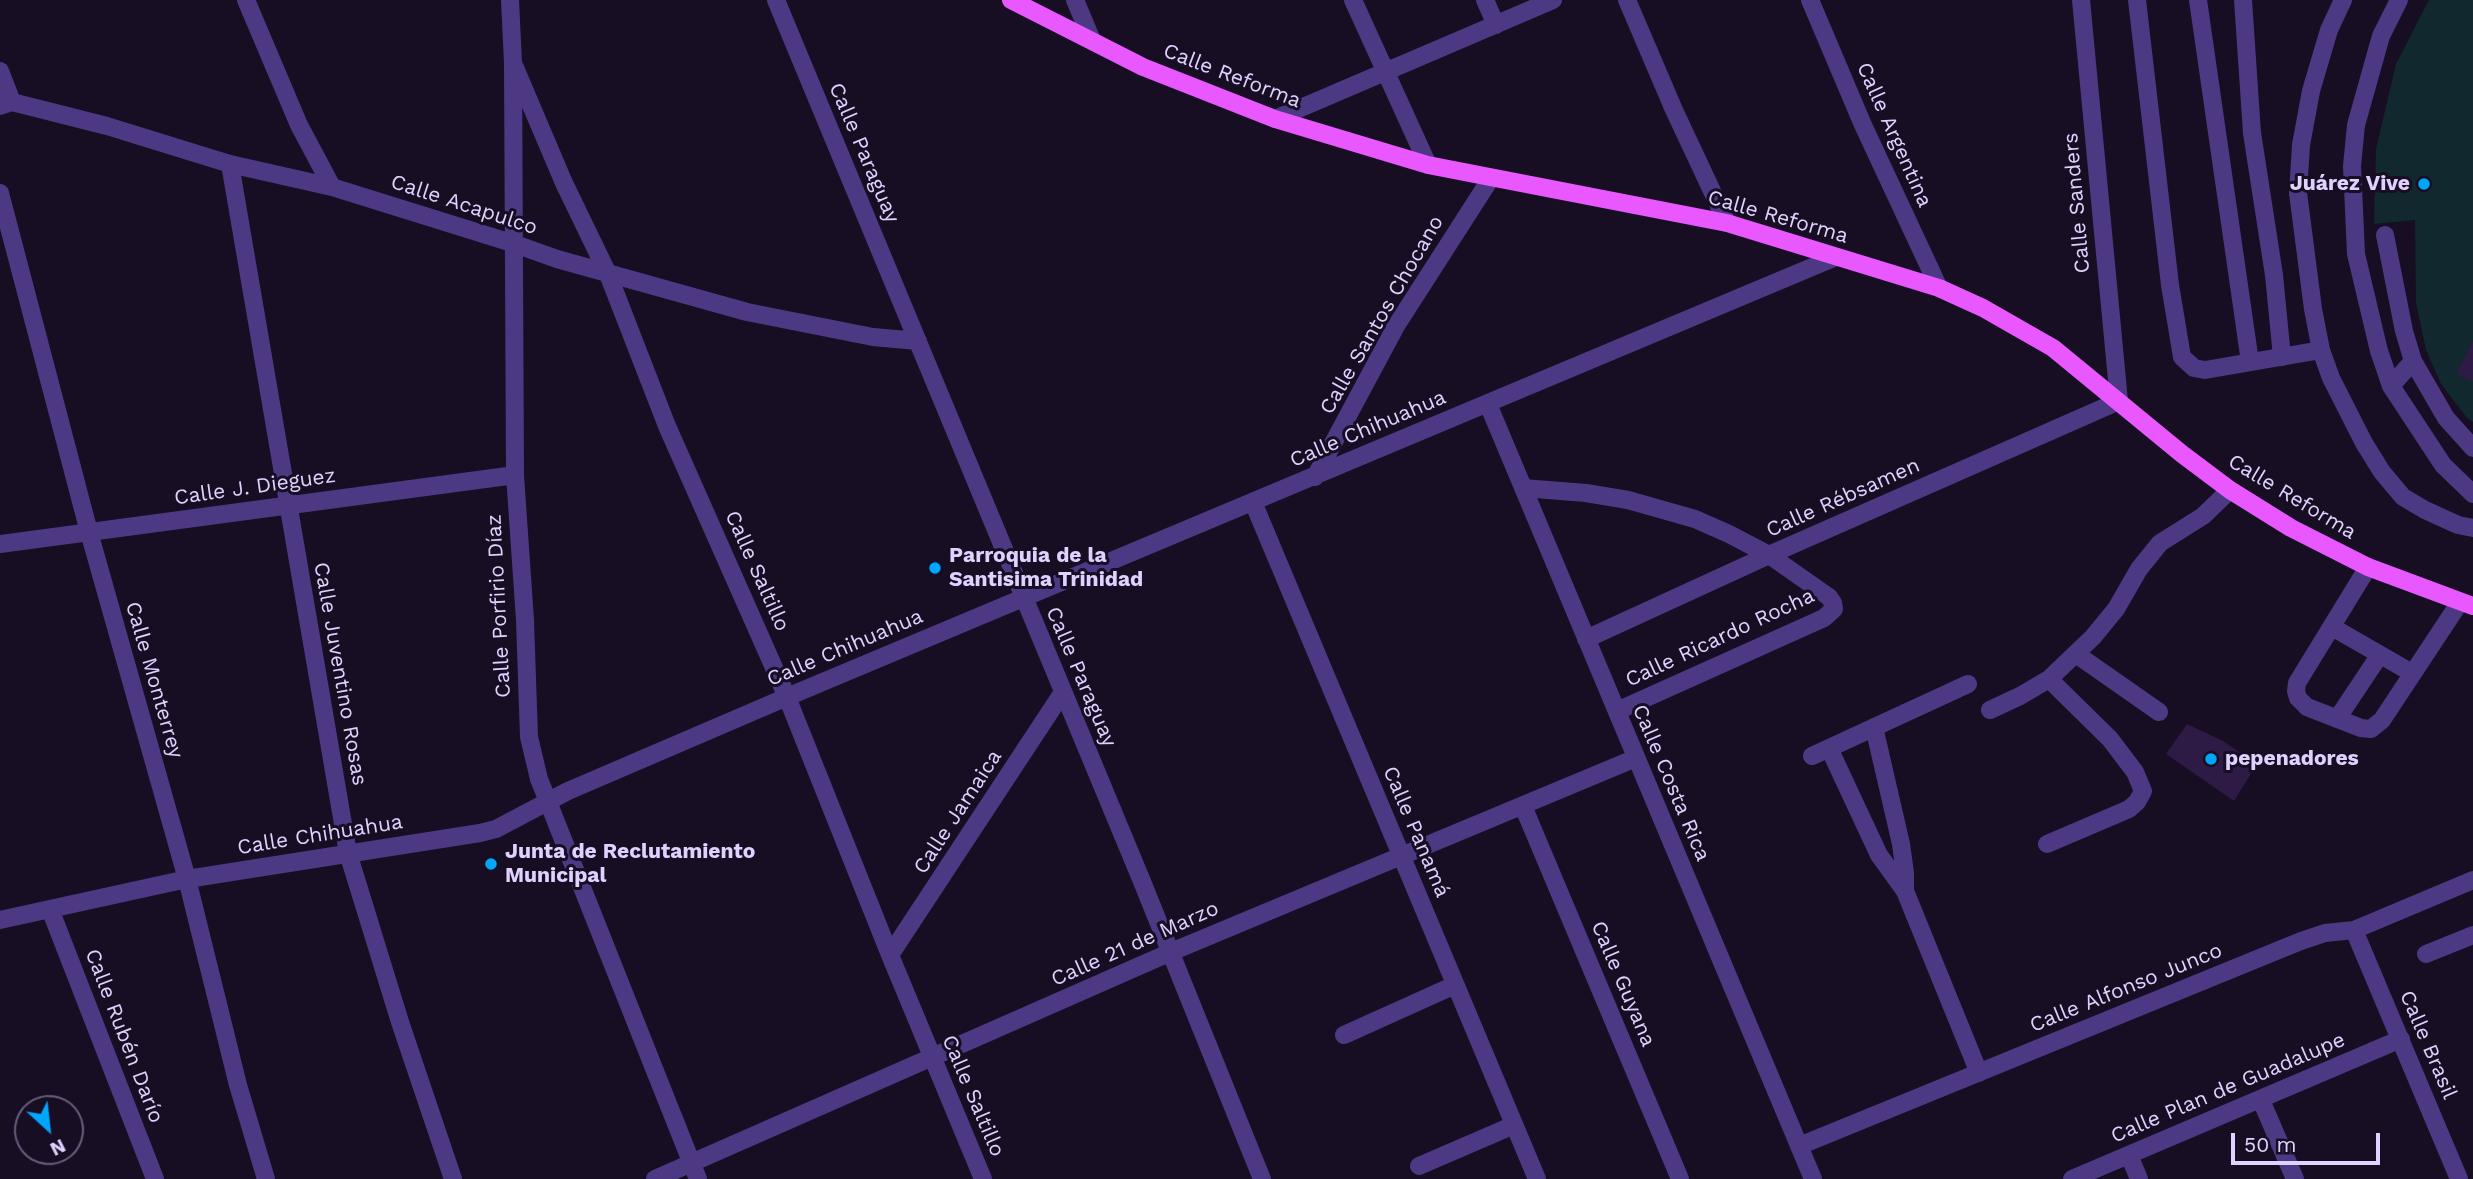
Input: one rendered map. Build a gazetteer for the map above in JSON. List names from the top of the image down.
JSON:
{
  "streets": {
    "main road": ["Calle Reforma"],
    "street": [
      "Calle Argentina",
      "Calle Paraguay",
      "Calle Sanders",
      "Calle Acapulco",
      "Calle Santos Chocano",
      "Calle Chihuahua",
      "Calle J. Dieguez",
      "Calle Rébsamen",
      "Calle Saltillo",
      "Calle Porfirio Díaz",
      "Calle Ricardo Rocha",
      "Calle Juventino Rosas",
      "Calle Monterrey",
      "Calle Costa Rica",
      "Calle Jamaica",
      "Calle Panamá",
      "Calle 21 de Marzo",
      "Calle Guyana",
      "Calle Alfonso Junco",
      "Calle Rubén Darío",
      "Calle Brasil",
      "Calle Plan de Guadalupe"
    ]
  },
  "crossings": [
    ["Calle Reforma", "Calle Argentina"],
    ["Calle Reforma", "Calle Sanders"],
    ["Calle Reforma", "Calle Santos Chocano"],
    ["Calle Reforma", "Calle Chihuahua"],
    ["Calle Reforma", "Calle Rébsamen"],
    ["Calle Paraguay", "Calle Acapulco"],
    ["Calle Paraguay", "Calle Chihuahua"],
    ["Calle Paraguay", "Calle Jamaica"],
    ["Calle Paraguay", "Calle 21 de Marzo"],
    ["Calle Sanders", "Calle Rébsamen"],
    ["Calle Acapulco", "Calle Saltillo"],
    ["Calle Acapulco", "Calle Porfirio Díaz"],
    ["Calle Acapulco", "Calle Juventino Rosas"],
    ["Calle Santos Chocano", "Calle Chihuahua"],
    ["Calle Chihuahua", "Calle Saltillo"],
    ["Calle Chihuahua", "Calle Porfirio Díaz"],
    ["Calle Chihuahua", "Calle Juventino Rosas"],
    ["Calle Chihuahua", "Calle Monterrey"],
    ["Calle Chihuahua", "Calle Costa Rica"],
    ["Calle Chihuahua", "Calle Panamá"],
    ["Calle Chihuahua", "Calle Rubén Darío"],
    ["Calle J. Dieguez", "Calle Porfirio Díaz"],
    ["Calle J. Dieguez", "Calle Juventino Rosas"],
    ["Calle J. Dieguez", "Calle Monterrey"],
    ["Calle Rébsamen", "Calle Ricardo Rocha"],
    ["Calle Rébsamen", "Calle Costa Rica"],
    ["Calle Saltillo", "Calle Porfirio Díaz"],
    ["Calle Saltillo", "Calle Jamaica"],
    ["Calle Saltillo", "Calle 21 de Marzo"],
    ["Calle Porfirio Díaz", "Calle 21 de Marzo"],
    ["Calle Ricardo Rocha", "Calle Costa Rica"],
    ["Calle Costa Rica", "Calle 21 de Marzo"],
    ["Calle Costa Rica", "Calle Alfonso Junco"],
    ["Calle Panamá", "Calle 21 de Marzo"],
    ["Calle 21 de Marzo", "Calle Guyana"],
    ["Calle Alfonso Junco", "Calle Brasil"],
    ["Calle Brasil", "Calle Plan de Guadalupe"]
  ],
  "places": [
    "Juárez Vive",
    "Parroquia de la Santisima Trinidad",
    "pepenadores",
    "Junta de Reclutamiento Municipal"
  ],
  "scale_bar": "50 m",
  "north": "bottom right"
}
